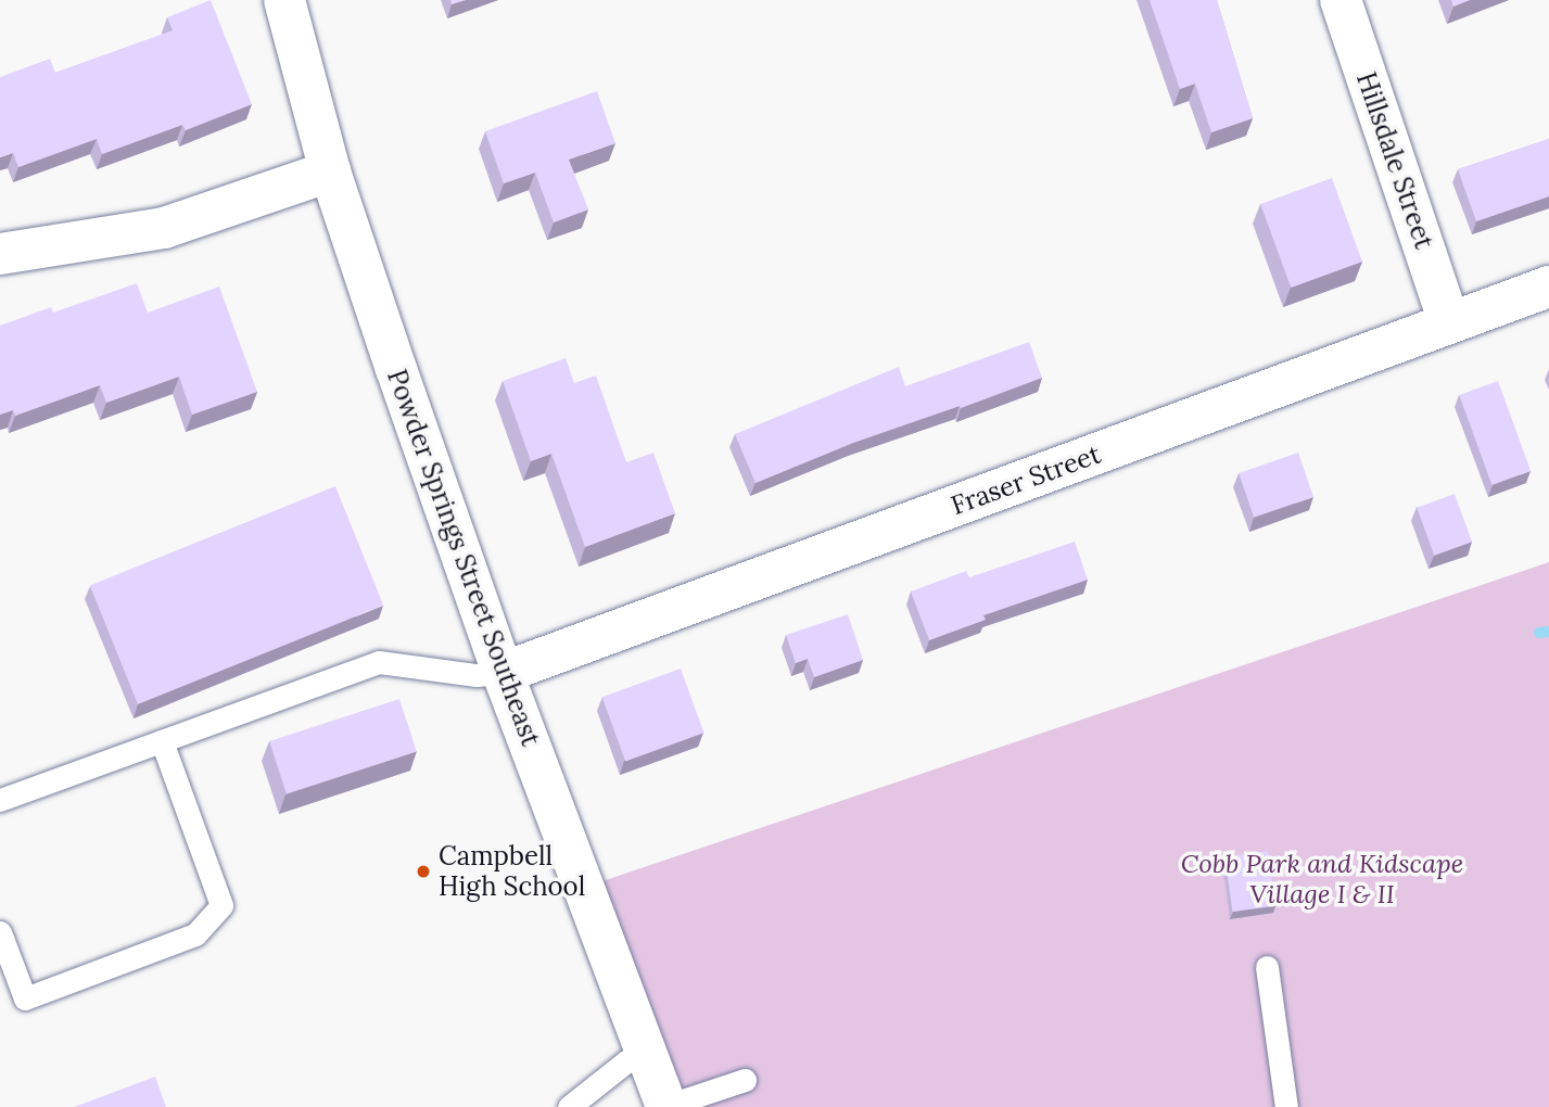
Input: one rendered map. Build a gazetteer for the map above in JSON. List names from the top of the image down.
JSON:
{
  "streets": {
    "street": ["Hillsdale Street", "Fraser Street", "Powder Springs Street Southeast"]
  },
  "crossings": [
    ["Hillsdale Street", "Fraser Street"],
    ["Fraser Street", "Powder Springs Street Southeast"]
  ],
  "parks": ["Cobb Park and Kidscape Village I & II"],
  "places": ["Campbell High School"]
}
